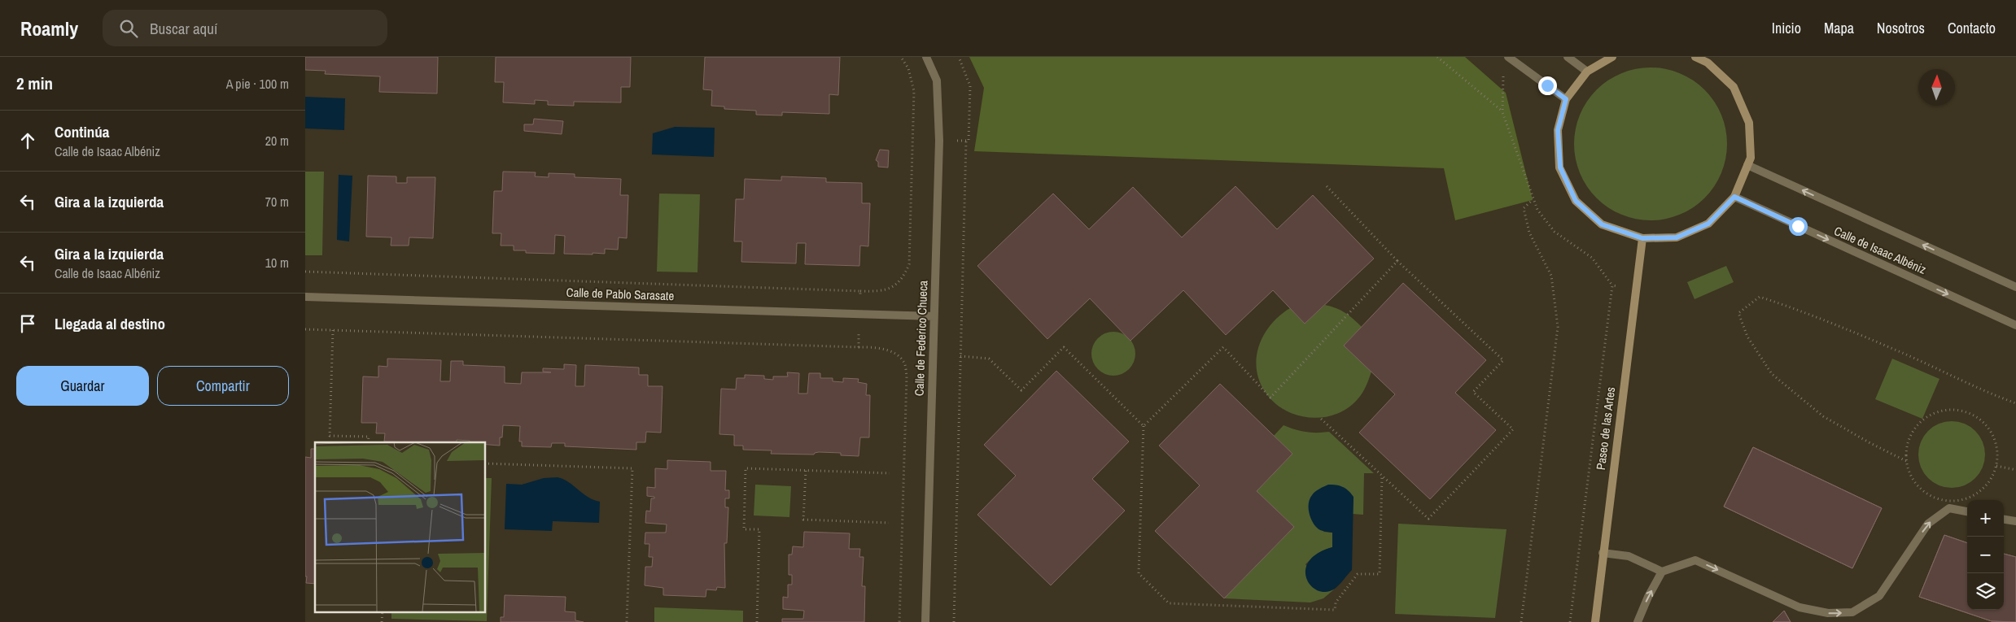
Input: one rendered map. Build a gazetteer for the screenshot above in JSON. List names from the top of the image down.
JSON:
{
  "streets": {
    "main road": ["Paseo de las Artes"],
    "street": ["Calle de Isaac Albéniz", "Calle de Pablo Sarasate", "Calle de Federico Chueca"]
  },
  "crossings": [
    ["Calle de Pablo Sarasate", "Calle de Federico Chueca"]
  ],
  "north": "top",
  "page": {
    "header": "Roamly",
    "search": "Buscar aquí",
    "nav": [
      "Inicio",
      "Mapa",
      "Nosotros",
      "Contacto"
    ],
    "heading": ["2 min", "A pie · 100 m"],
    "list": [
      ["Continúa", "Calle de Isaac Albéniz", "20 m"],
      ["Gira a la izquierda", "70 m"],
      ["Gira a la izquierda", "Calle de Isaac Albéniz", "10 m"],
      "Llegada al destino"
    ],
    "buttons": ["Guardar", "Compartir"],
    "map_buttons": ["+", "−"]
  }
}
